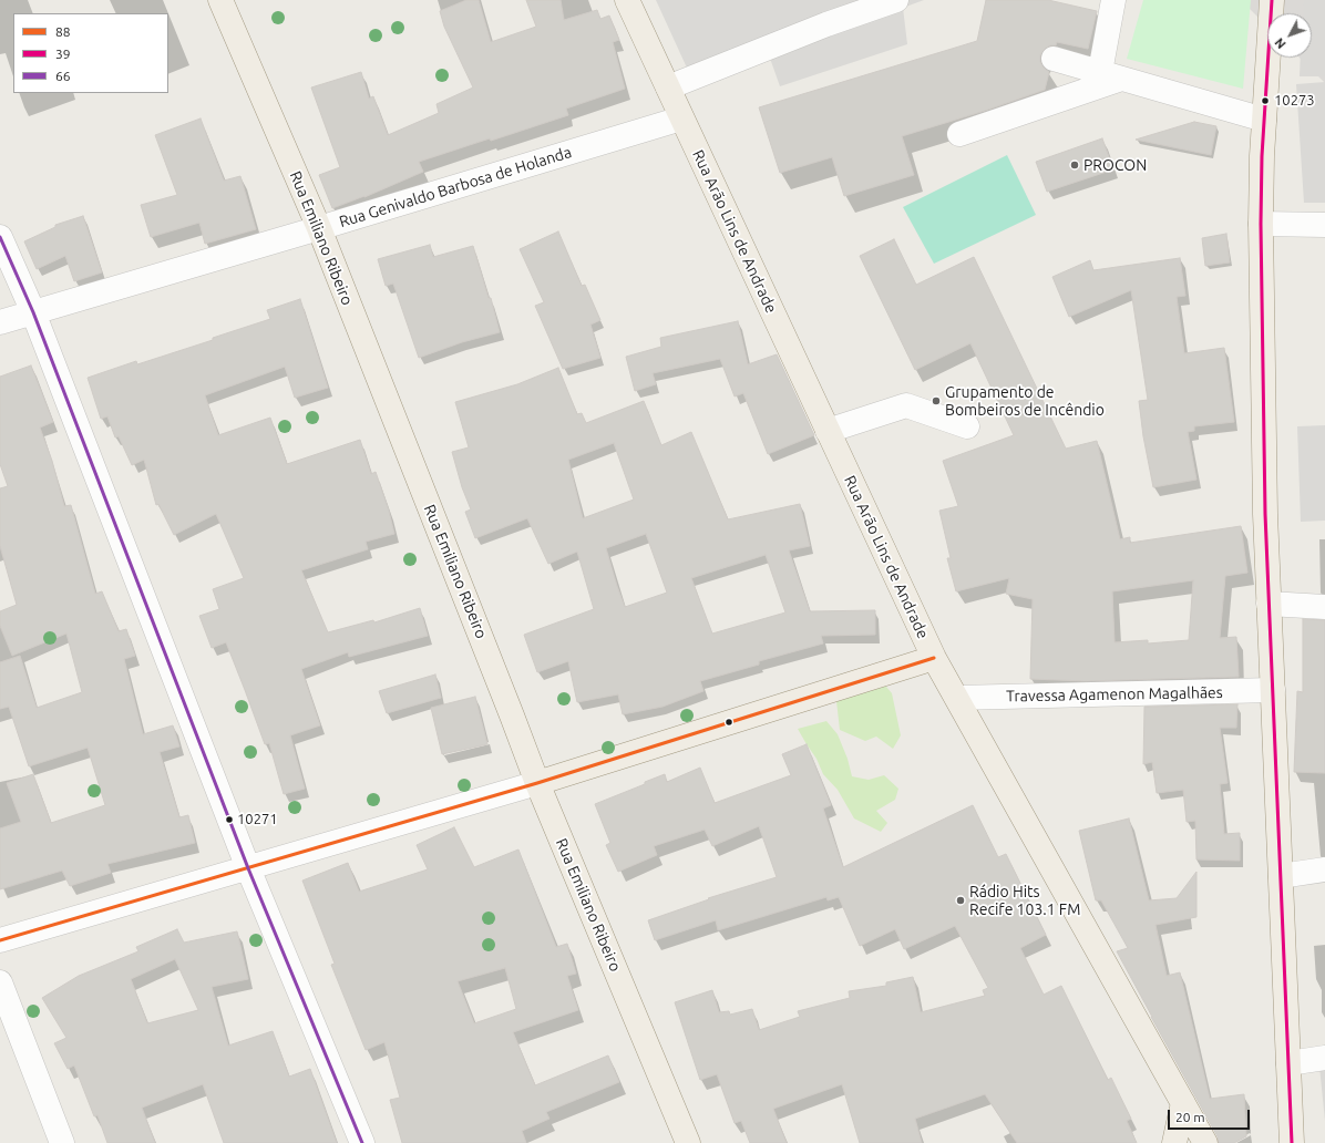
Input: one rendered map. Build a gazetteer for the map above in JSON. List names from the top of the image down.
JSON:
{
  "streets": {
    "main road": ["Rua Arão Lins de Andrade", "Rua Emiliano Ribeiro"],
    "street": ["Rua Genivaldo Barbosa de Holanda", "Travessa Agamenon Magalhães"]
  },
  "crossings": [
    ["Rua Genivaldo Barbosa de Holanda", "Rua Arão Lins de Andrade"],
    ["Rua Genivaldo Barbosa de Holanda", "Rua Emiliano Ribeiro"],
    ["Rua Arão Lins de Andrade", "Travessa Agamenon Magalhães"]
  ],
  "places": [
    "10273",
    "PROCON",
    "Grupamento de Bombeiros de Incêndio",
    "10271",
    "Rádio Hits Recife 103.1 FM"
  ],
  "lines": ["transit line 39", "transit line 66", "transit line 88"],
  "legend": ["88", "39", "66"],
  "scale_bar": "20 m",
  "north": "bottom left"
}
